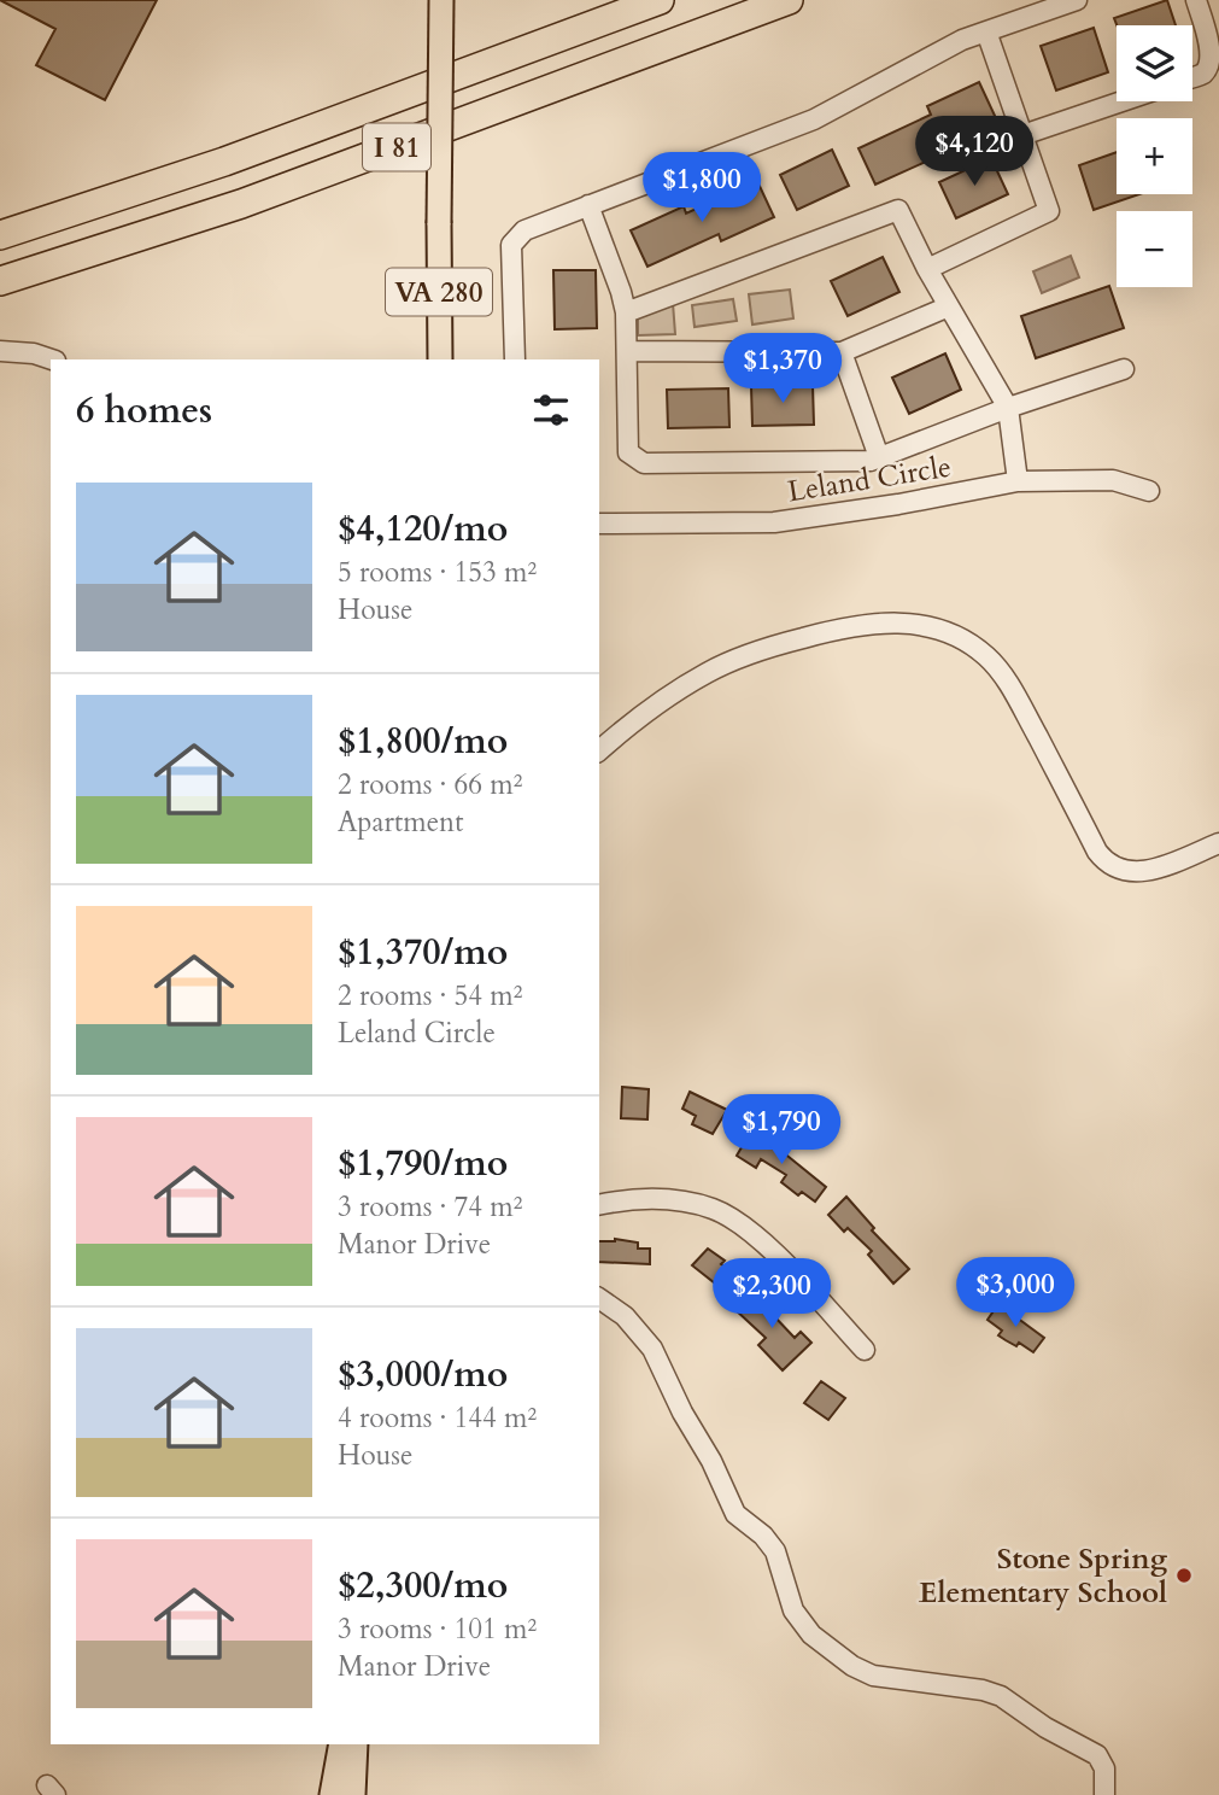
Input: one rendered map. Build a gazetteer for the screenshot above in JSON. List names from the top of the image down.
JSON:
{
  "streets": {
    "highway": ["I 81"],
    "main road": ["VA 280"],
    "street": ["Leland Circle"]
  },
  "places": ["Stone Spring Elementary School"],
  "page": {
    "map_buttons": ["+", "−"],
    "price": [
      "$4,120",
      "$1,800",
      "$1,370",
      "$1,790",
      "$3,000",
      "$2,300"
    ],
    "heading": "6 homes",
    "list": [
      {
        "name": "$4,120/mo",
        "note": "5 rooms · 153 m² · House"
      },
      {
        "name": "$1,800/mo",
        "note": "2 rooms · 66 m² · Apartment"
      },
      {
        "name": "$1,370/mo",
        "note": "2 rooms · 54 m² · Leland Circle"
      },
      {
        "name": "$1,790/mo",
        "note": "3 rooms · 74 m² · Manor Drive"
      },
      {
        "name": "$3,000/mo",
        "note": "4 rooms · 144 m² · House"
      },
      {
        "name": "$2,300/mo",
        "note": "3 rooms · 101 m² · Manor Drive"
      }
    ]
  }
}
